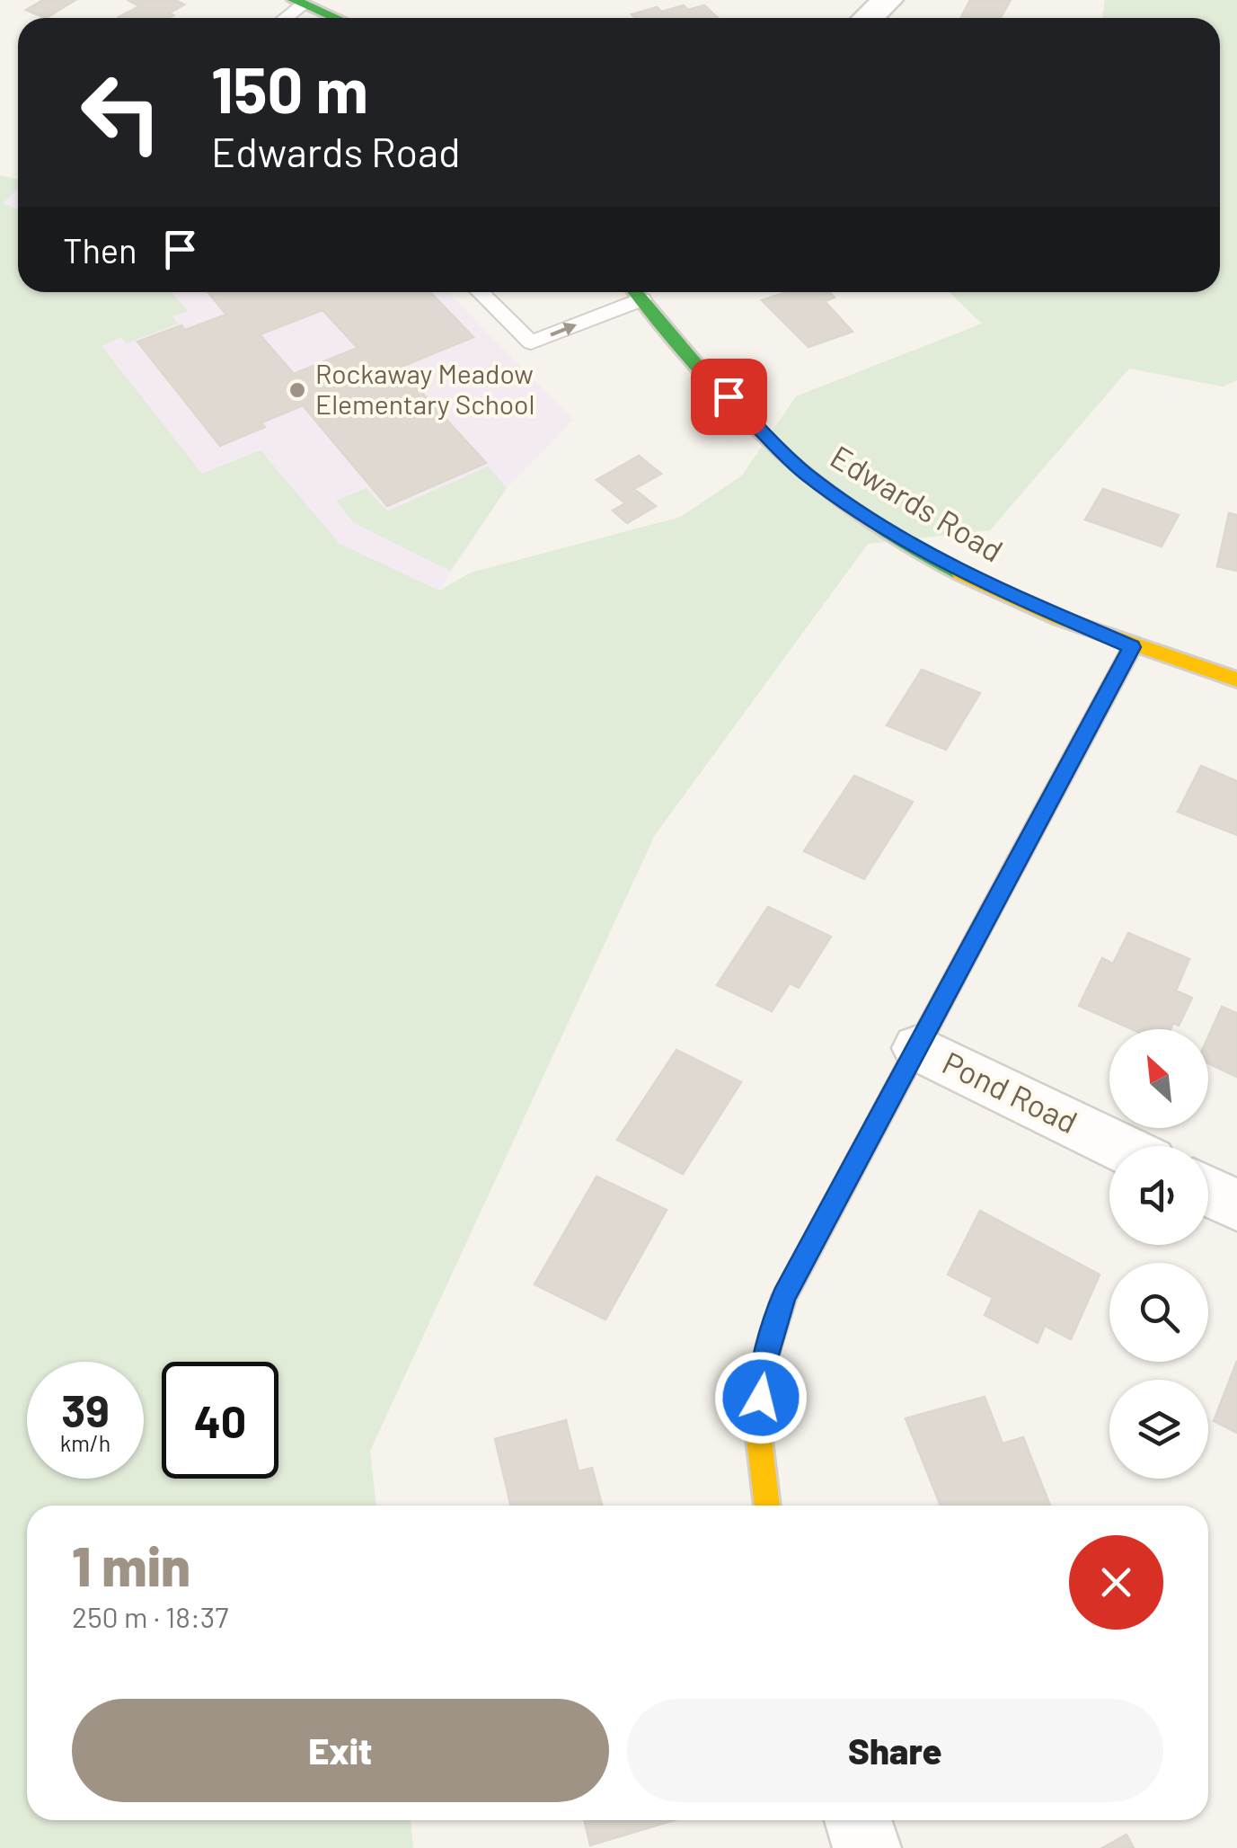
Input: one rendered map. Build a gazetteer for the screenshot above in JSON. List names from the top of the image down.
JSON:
{
  "streets": {
    "street": ["Edwards Road", "Pond Road"]
  },
  "places": ["Rockaway Meadow Elementary School"],
  "north": "top left",
  "page": {
    "turn": ["150 m", "Edwards Road"],
    "then": "Then",
    "speed": "39 km/h",
    "limit": "40",
    "heading": ["1 min", "250 m · 18:37"],
    "buttons": ["Exit", "Share"]
  }
}
